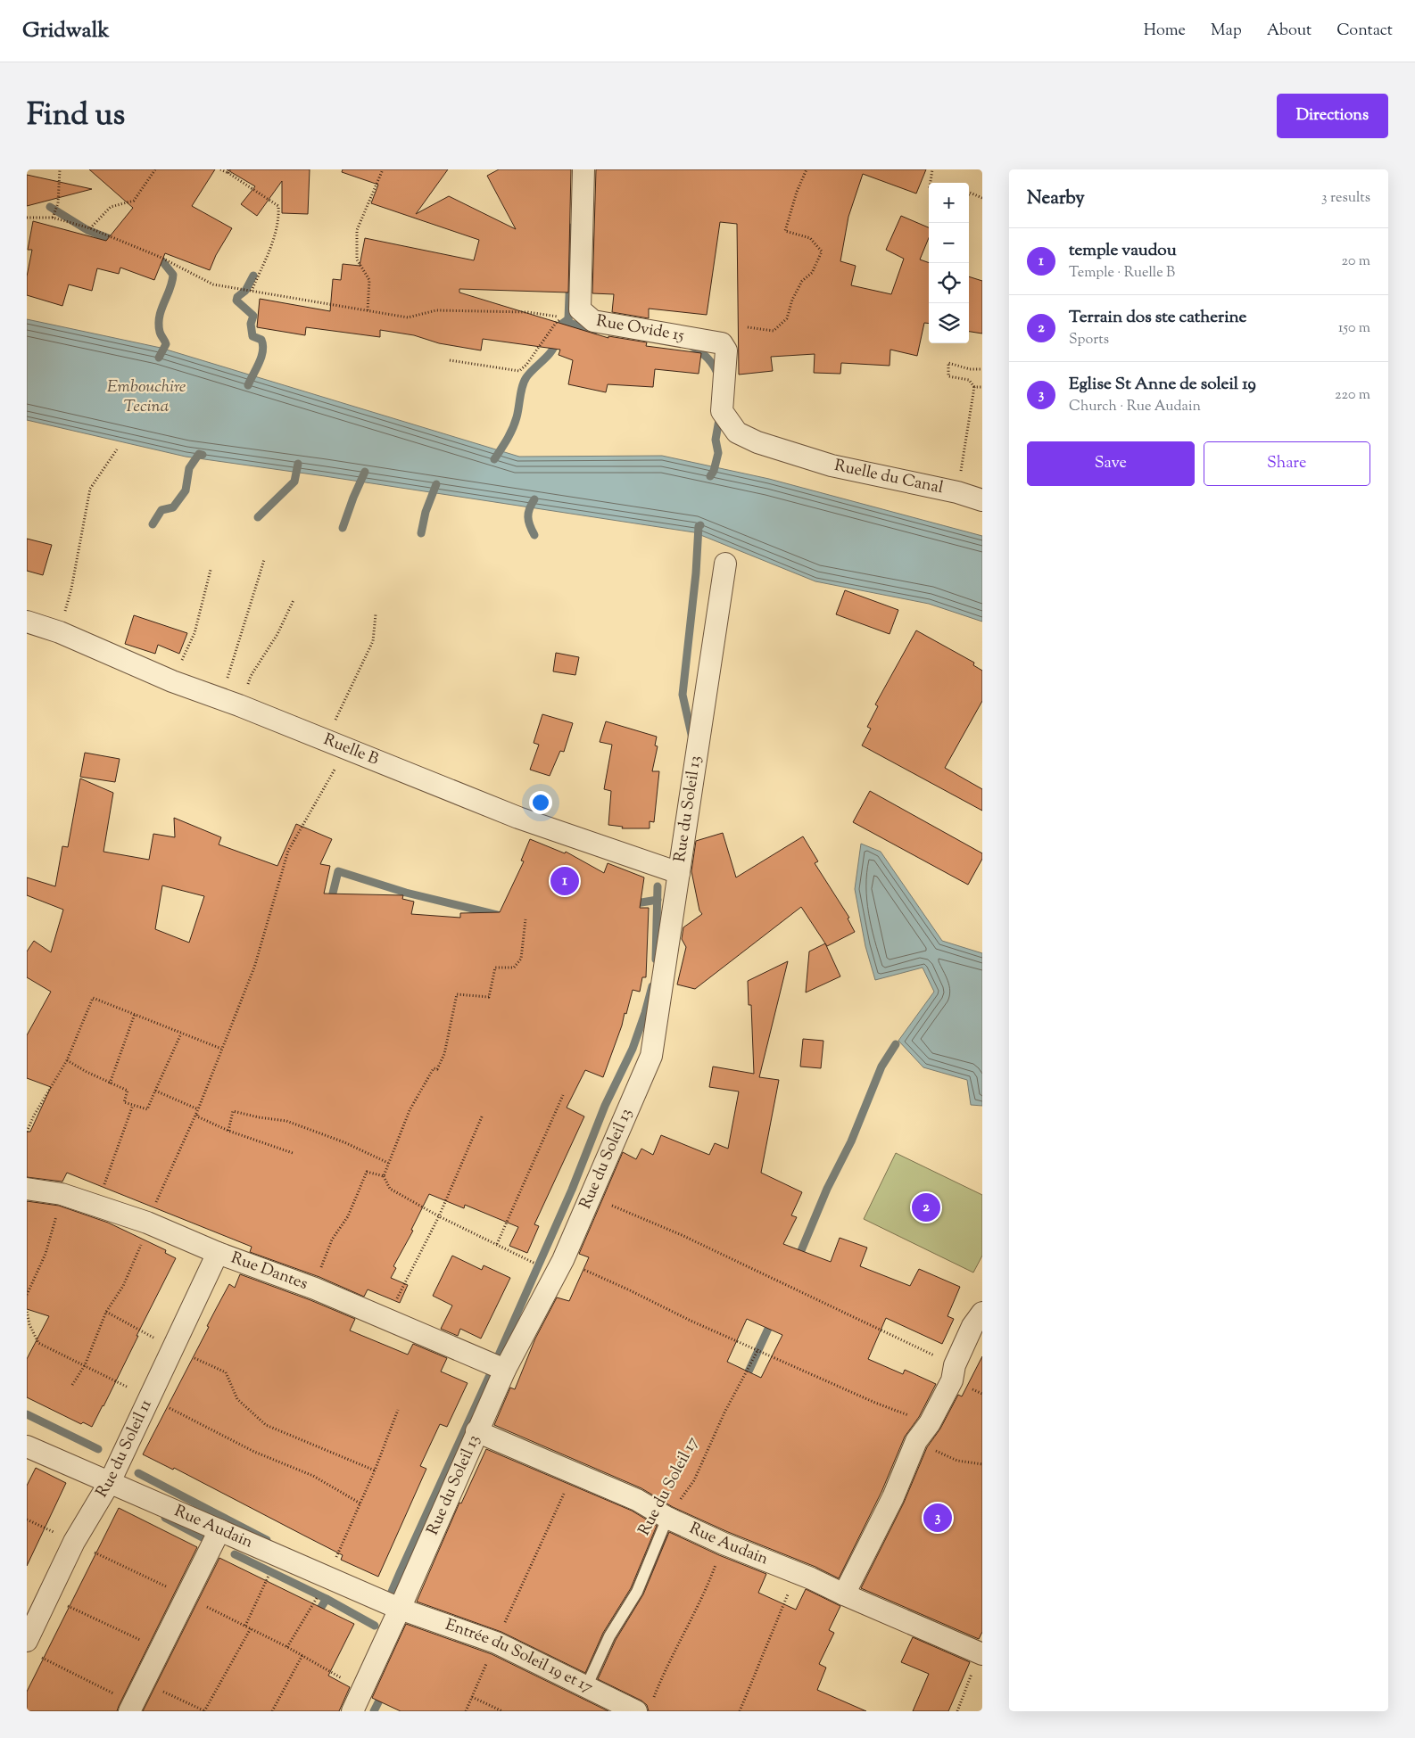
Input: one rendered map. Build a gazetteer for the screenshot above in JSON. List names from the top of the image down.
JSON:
{
  "streets": {
    "street": [
      "Rue Ovide 15",
      "Ruelle du Canal",
      "Ruelle B",
      "Rue du Soleil 13",
      "Rue Dantes",
      "Rue du Soleil 11",
      "Rue Audain",
      "Entrée du Soleil 19 et 17"
    ],
    "lane": ["Rue du Soleil 17"]
  },
  "crossings": [
    ["Rue Ovide 15", "Ruelle du Canal"],
    ["Ruelle B", "Rue du Soleil 13"],
    ["Rue du Soleil 13", "Rue Dantes"],
    ["Rue du Soleil 13", "Rue Audain"],
    ["Rue du Soleil 13", "Entrée du Soleil 19 et 17"],
    ["Rue Dantes", "Rue du Soleil 11"],
    ["Rue du Soleil 11", "Rue Audain"],
    ["Rue du Soleil 17", "Rue Audain"],
    ["Rue du Soleil 17", "Entrée du Soleil 19 et 17"],
    ["Rue Audain", "Entrée du Soleil 19 et 17"]
  ],
  "water": ["Embouchire Tecina"],
  "page": {
    "header": "Gridwalk",
    "nav": [
      "Home",
      "Map",
      "About",
      "Contact"
    ],
    "title": "Find us",
    "buttons": [
      "Directions",
      ["Save", "Share"]
    ],
    "heading": ["Nearby", "3 results"],
    "map_buttons": ["+", "−"],
    "list": [
      {
        "mark": "1",
        "name": "temple vaudou",
        "note": "Temple · Ruelle B",
        "value": "20 m"
      },
      {
        "mark": "2",
        "name": "Terrain dos ste catherine",
        "note": "Sports",
        "value": "150 m"
      },
      {
        "mark": "3",
        "name": "Eglise St Anne de soleil 19",
        "note": "Church · Rue Audain",
        "value": "220 m"
      }
    ],
    "pins": ["1", "2", "3"]
  }
}
